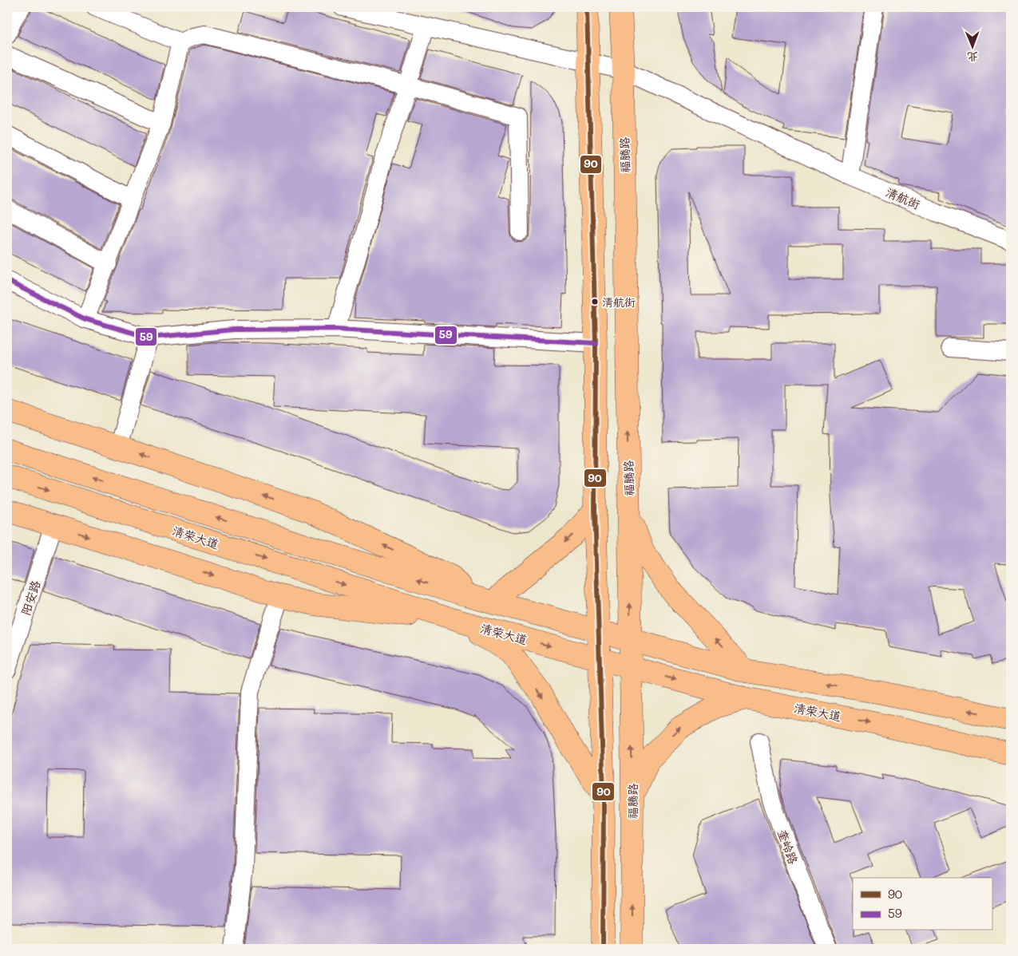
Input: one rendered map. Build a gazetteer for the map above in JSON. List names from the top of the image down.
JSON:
{
  "streets": {
    "main road": ["福腾路", "清荣大道"],
    "street": ["清航街", "阳安路", "奎岭路"]
  },
  "crossings": [
    ["福腾路", "清航街"],
    ["福腾路", "清荣大道"]
  ],
  "places": ["清航街"],
  "lines": ["transit line 90", "transit line 59"],
  "legend": ["90", "59"],
  "north": "bottom"
}
